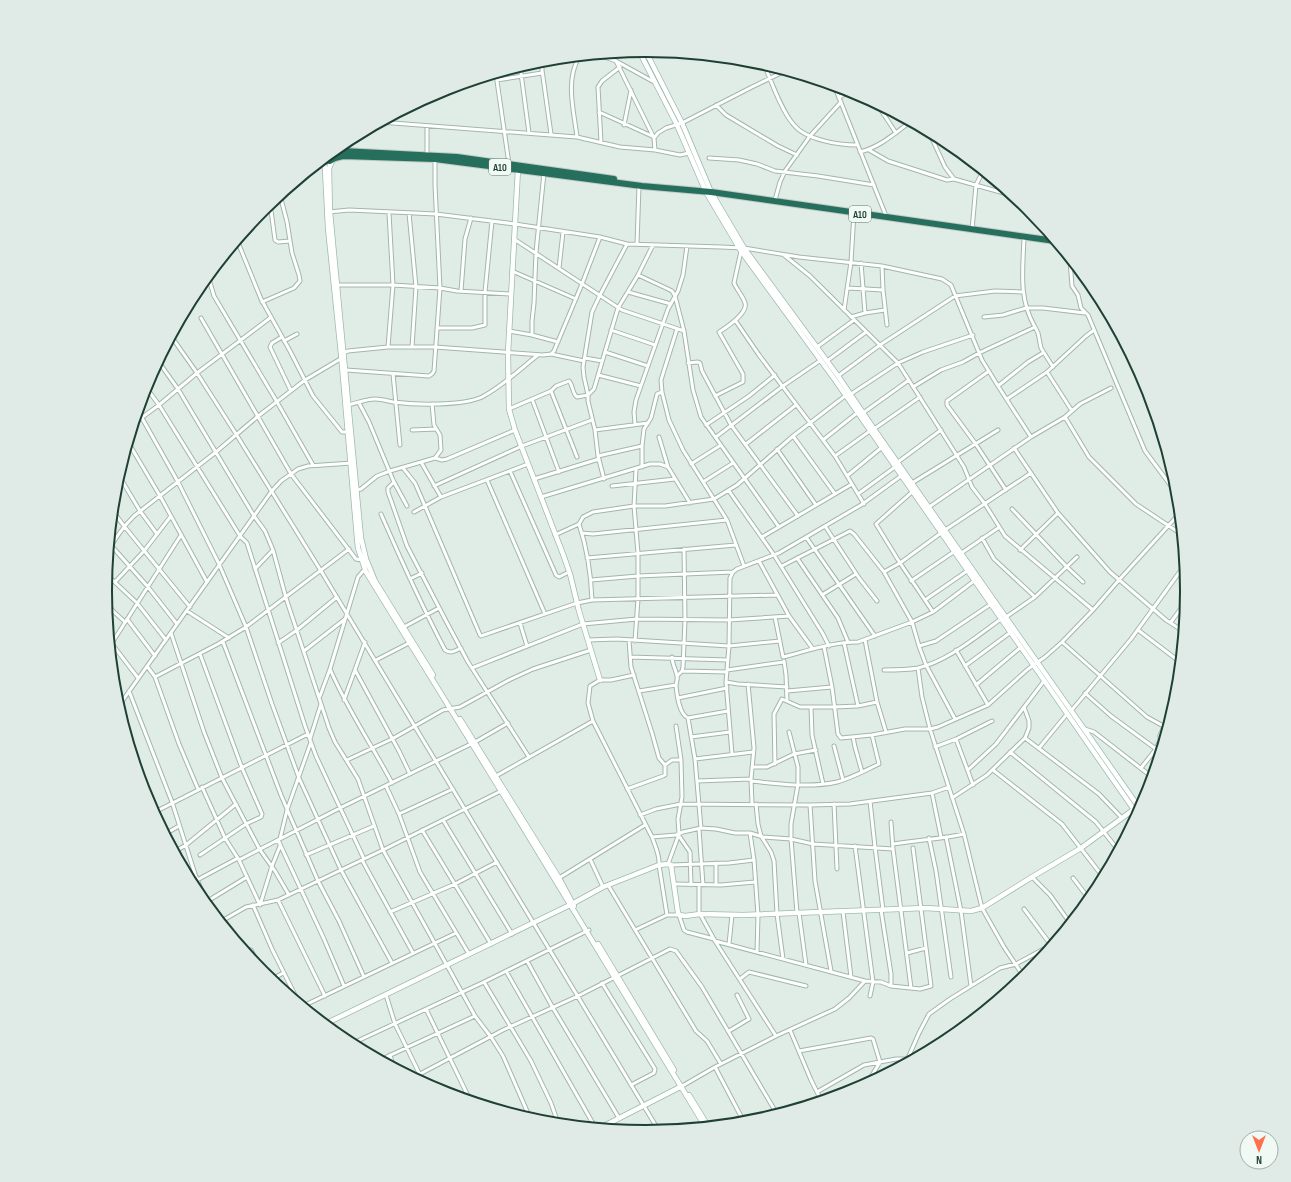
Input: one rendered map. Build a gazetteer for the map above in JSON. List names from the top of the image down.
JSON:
{
  "streets": {
    "highway": ["A10"]
  },
  "north": "bottom"
}
